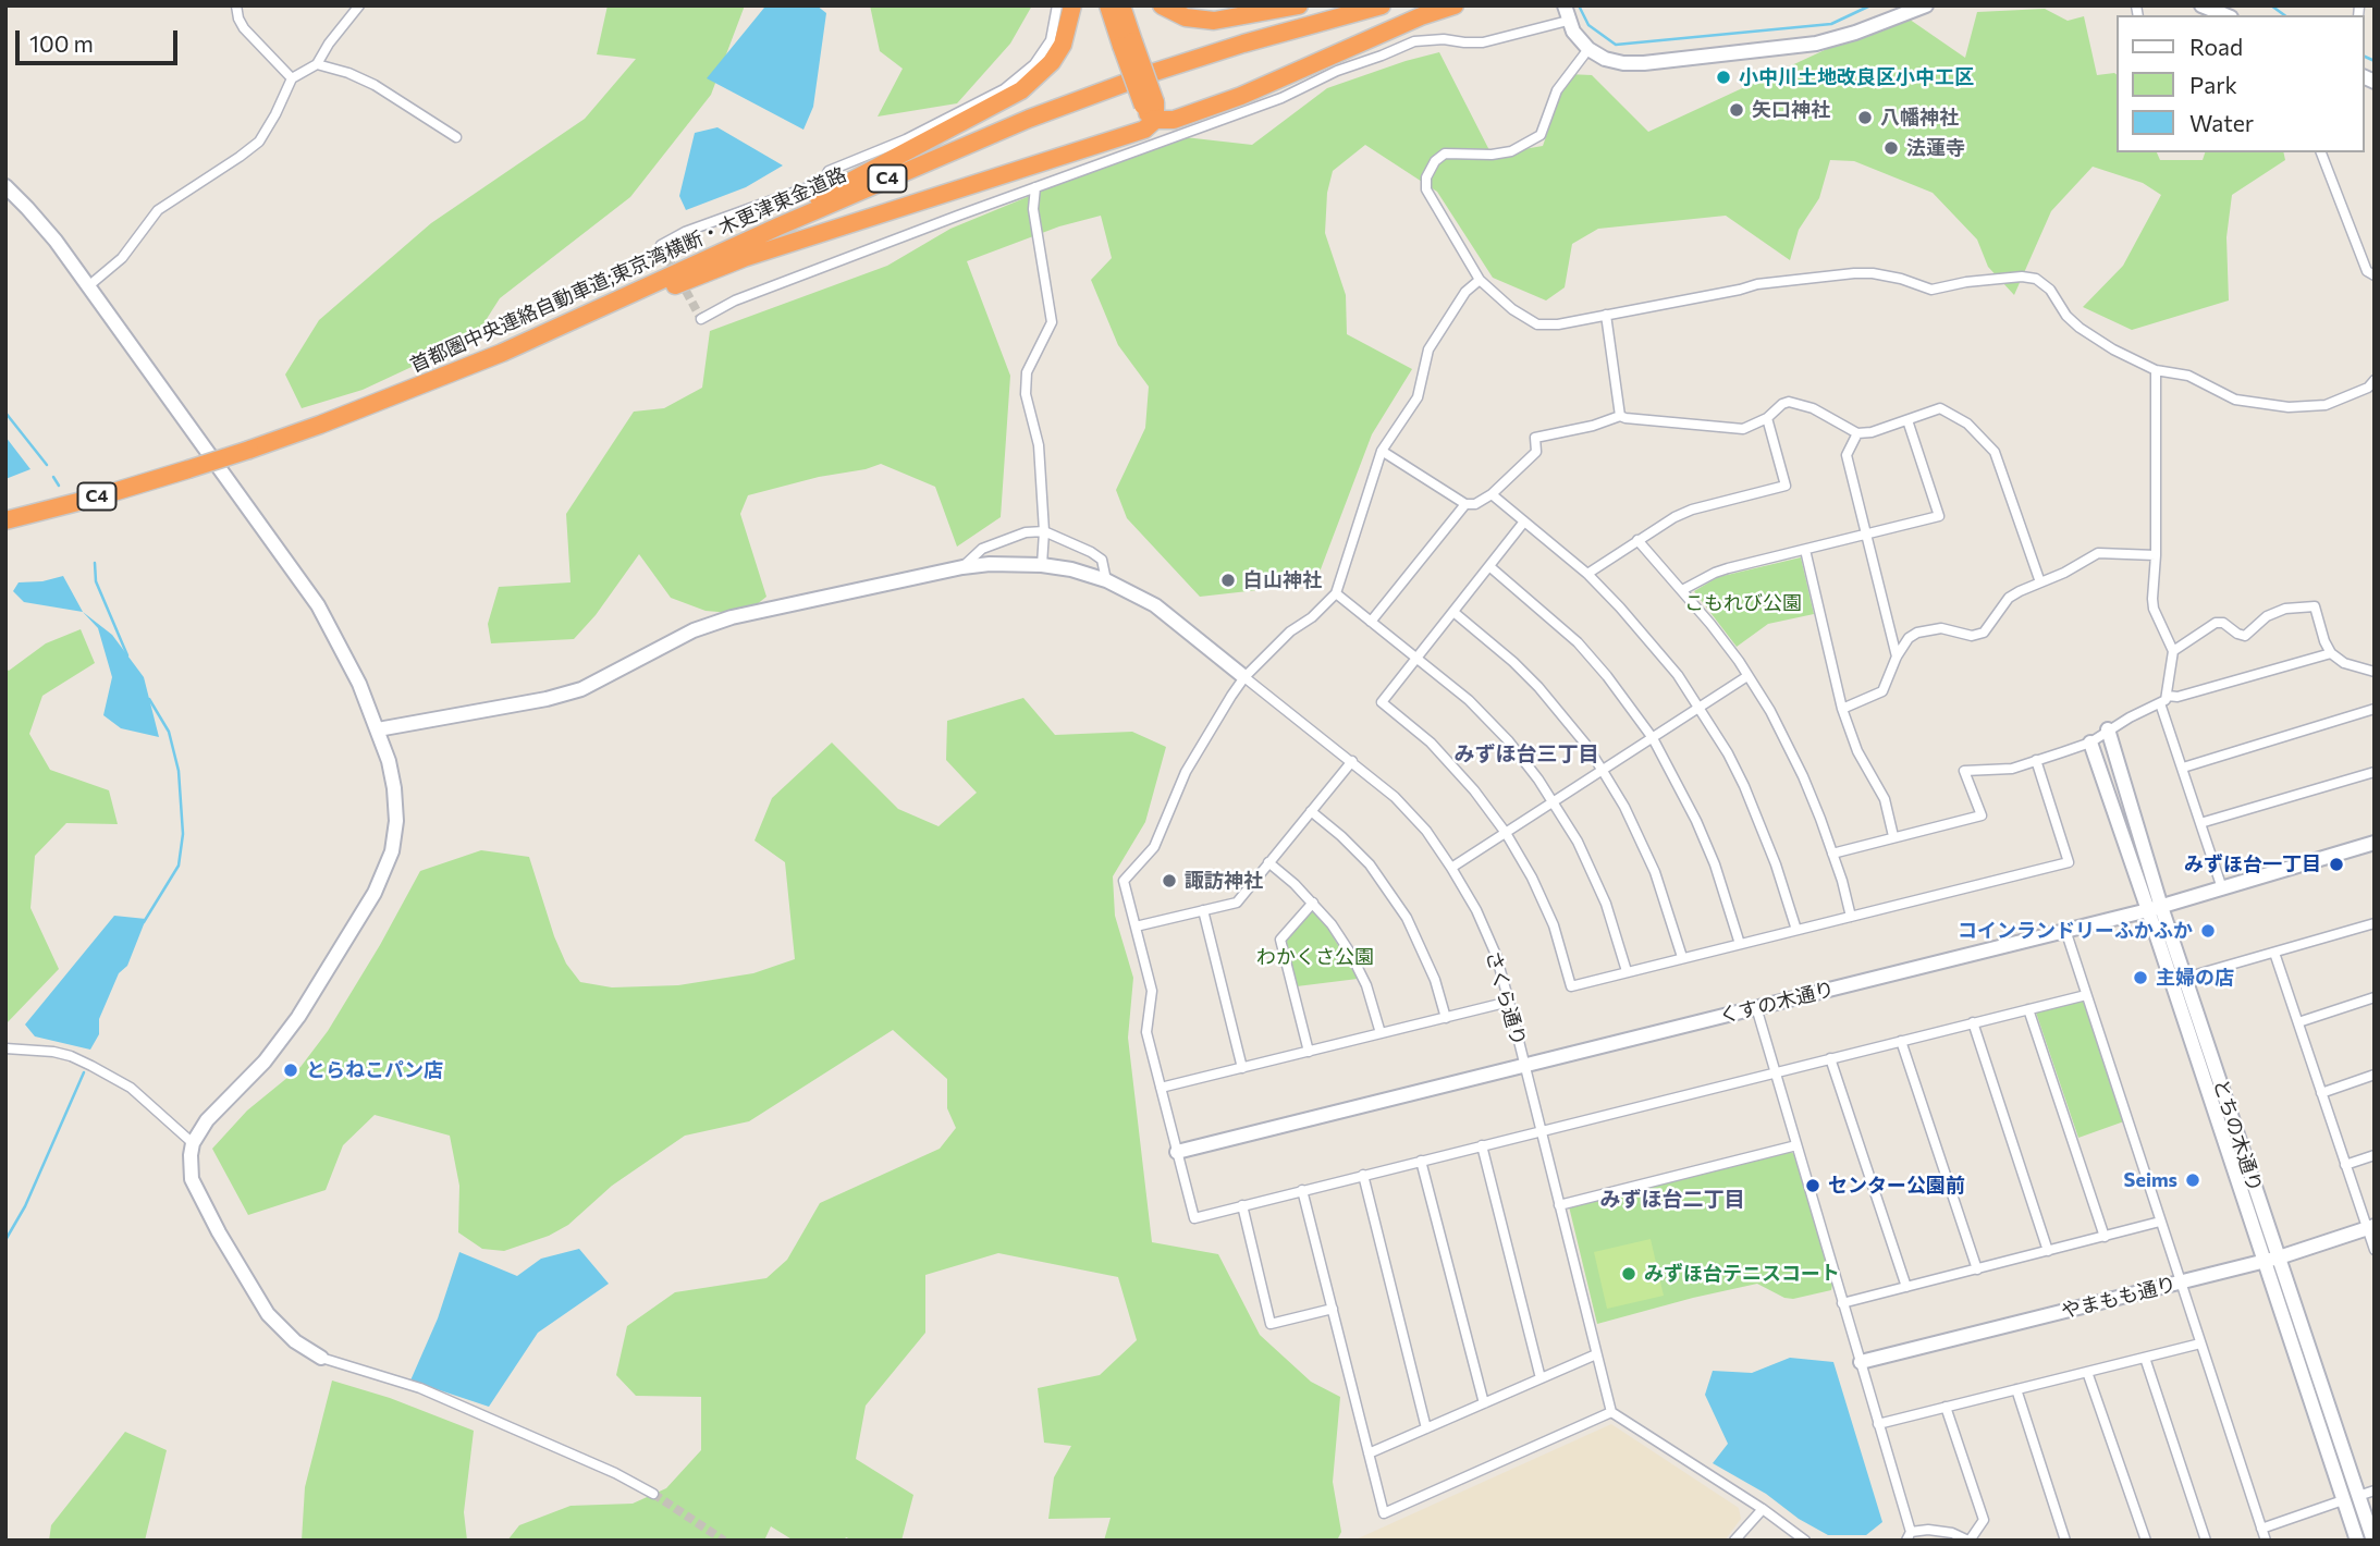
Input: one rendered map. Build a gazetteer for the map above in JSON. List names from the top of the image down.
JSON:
{
  "streets": {
    "highway": ["C4", "首都圏中央連絡自動車道;東京湾横断・木更津東金道路"],
    "street": [
      "さくら通り",
      "くすの木通り",
      "とちの木通り",
      "やまもも通り"
    ]
  },
  "crossings": [
    ["さくら通り", "くすの木通り"],
    ["くすの木通り", "とちの木通り"],
    ["とちの木通り", "やまもも通り"]
  ],
  "districts": ["みずほ台三丁目", "みずほ台二丁目"],
  "parks": ["こもれび公園", "わかくさ公園"],
  "places": [
    "小中川土地改良区小中工区",
    "矢口神社",
    "八幡神社",
    "法蓮寺",
    "白山神社",
    "みずほ台一丁目",
    "諏訪神社",
    "コインランドリーふかふか",
    "主婦の店",
    "とらねこパン店",
    "Seims",
    "センター公園前",
    "みずほ台テニスコート"
  ],
  "legend": ["Road", "Park", "Water"],
  "scale_bar": "100 m"
}
